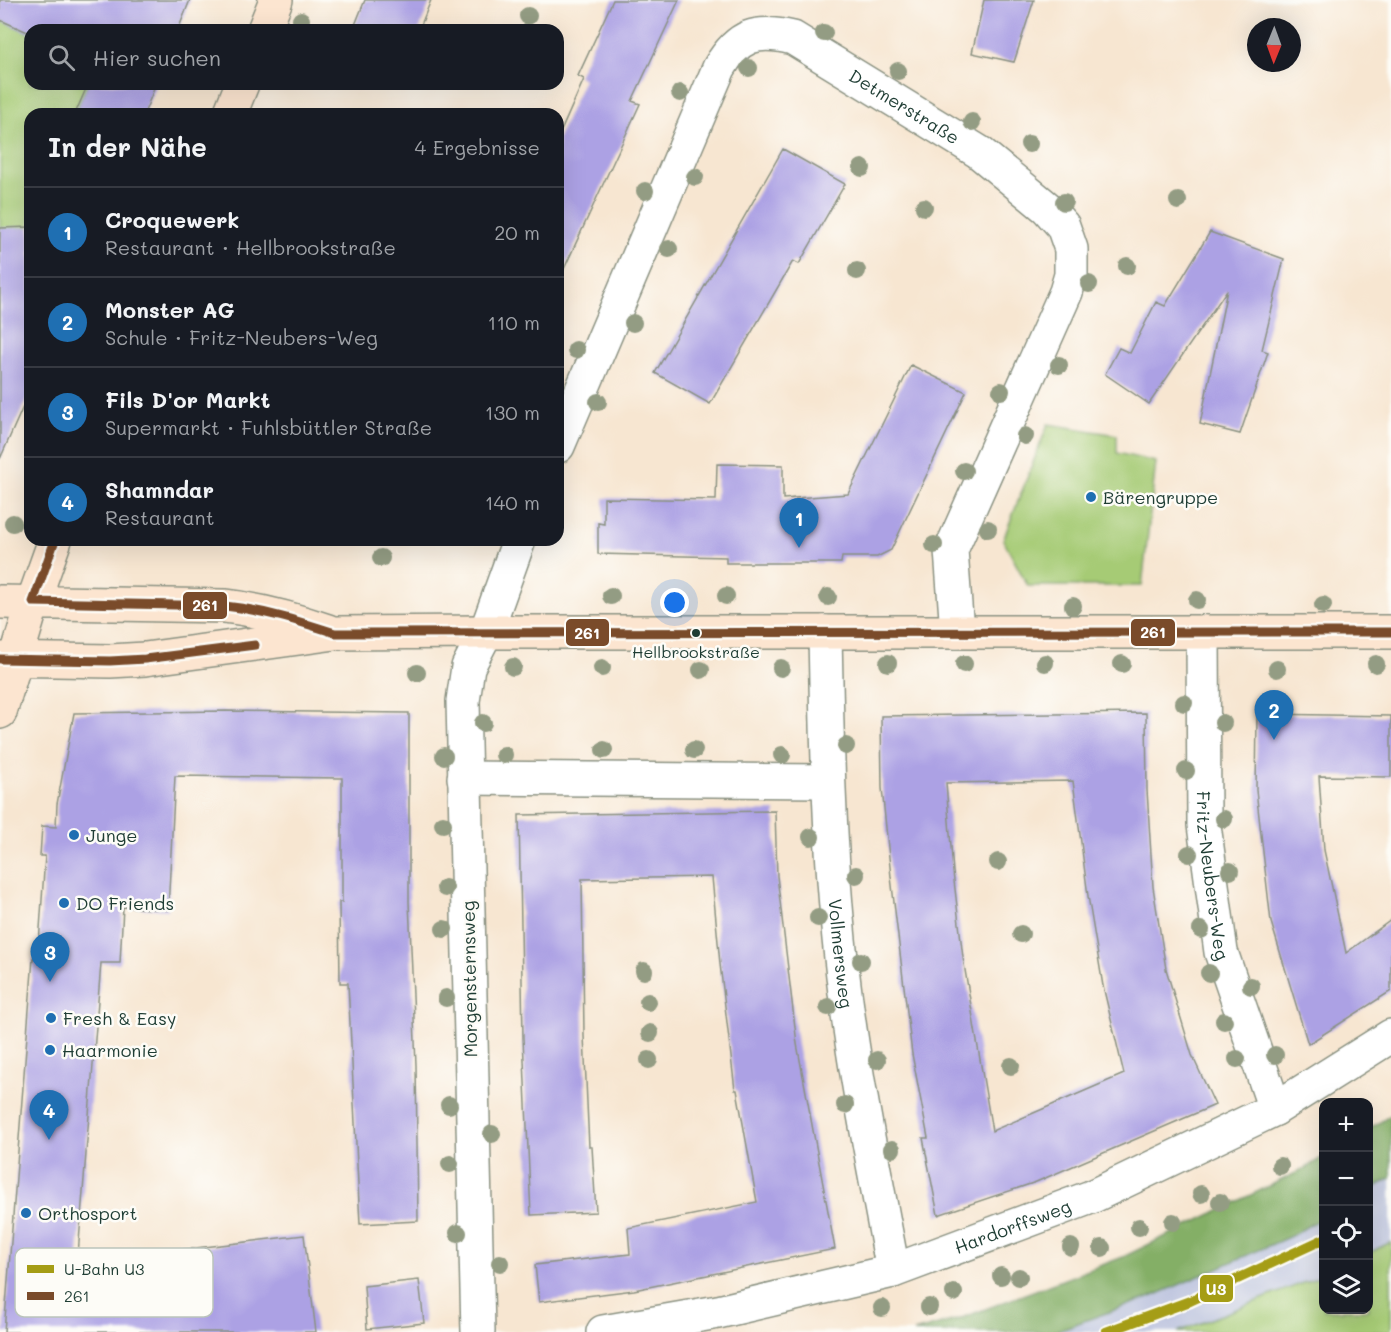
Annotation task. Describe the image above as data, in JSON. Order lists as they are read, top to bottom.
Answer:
{
  "streets": {
    "street": [
      "Detmerstraße",
      "Fritz-Neubers-Weg",
      "Vollmersweg",
      "Morgensternsweg",
      "Hardorffsweg"
    ]
  },
  "crossings": [
    ["Fritz-Neubers-Weg", "Hardorffsweg"],
    ["Vollmersweg", "Hardorffsweg"]
  ],
  "places": [
    "Bärengruppe",
    "Hellbrookstraße",
    "Junge",
    "DO Friends",
    "Fresh & Easy",
    "Haarmonie",
    "Orthosport"
  ],
  "lines": ["transit line 261", "metro line U3"],
  "legend": ["U-Bahn U3", "261"],
  "north": "bottom",
  "page": {
    "search": "Hier suchen",
    "heading": ["In der Nähe", "4 Ergebnisse"],
    "list": [
      {
        "mark": "1",
        "name": "Croquewerk",
        "note": "Restaurant · Hellbrookstraße",
        "value": "20 m"
      },
      {
        "mark": "2",
        "name": "Monster AG",
        "note": "Schule · Fritz-Neubers-Weg",
        "value": "110 m"
      },
      {
        "mark": "3",
        "name": "Fils D'or Markt",
        "note": "Supermarkt · Fuhlsbüttler Straße",
        "value": "130 m"
      },
      {
        "mark": "4",
        "name": "Shamndar",
        "note": "Restaurant",
        "value": "140 m"
      }
    ],
    "pins": [
      "1",
      "2",
      "3",
      "4"
    ],
    "map_buttons": ["+", "−"]
  }
}
